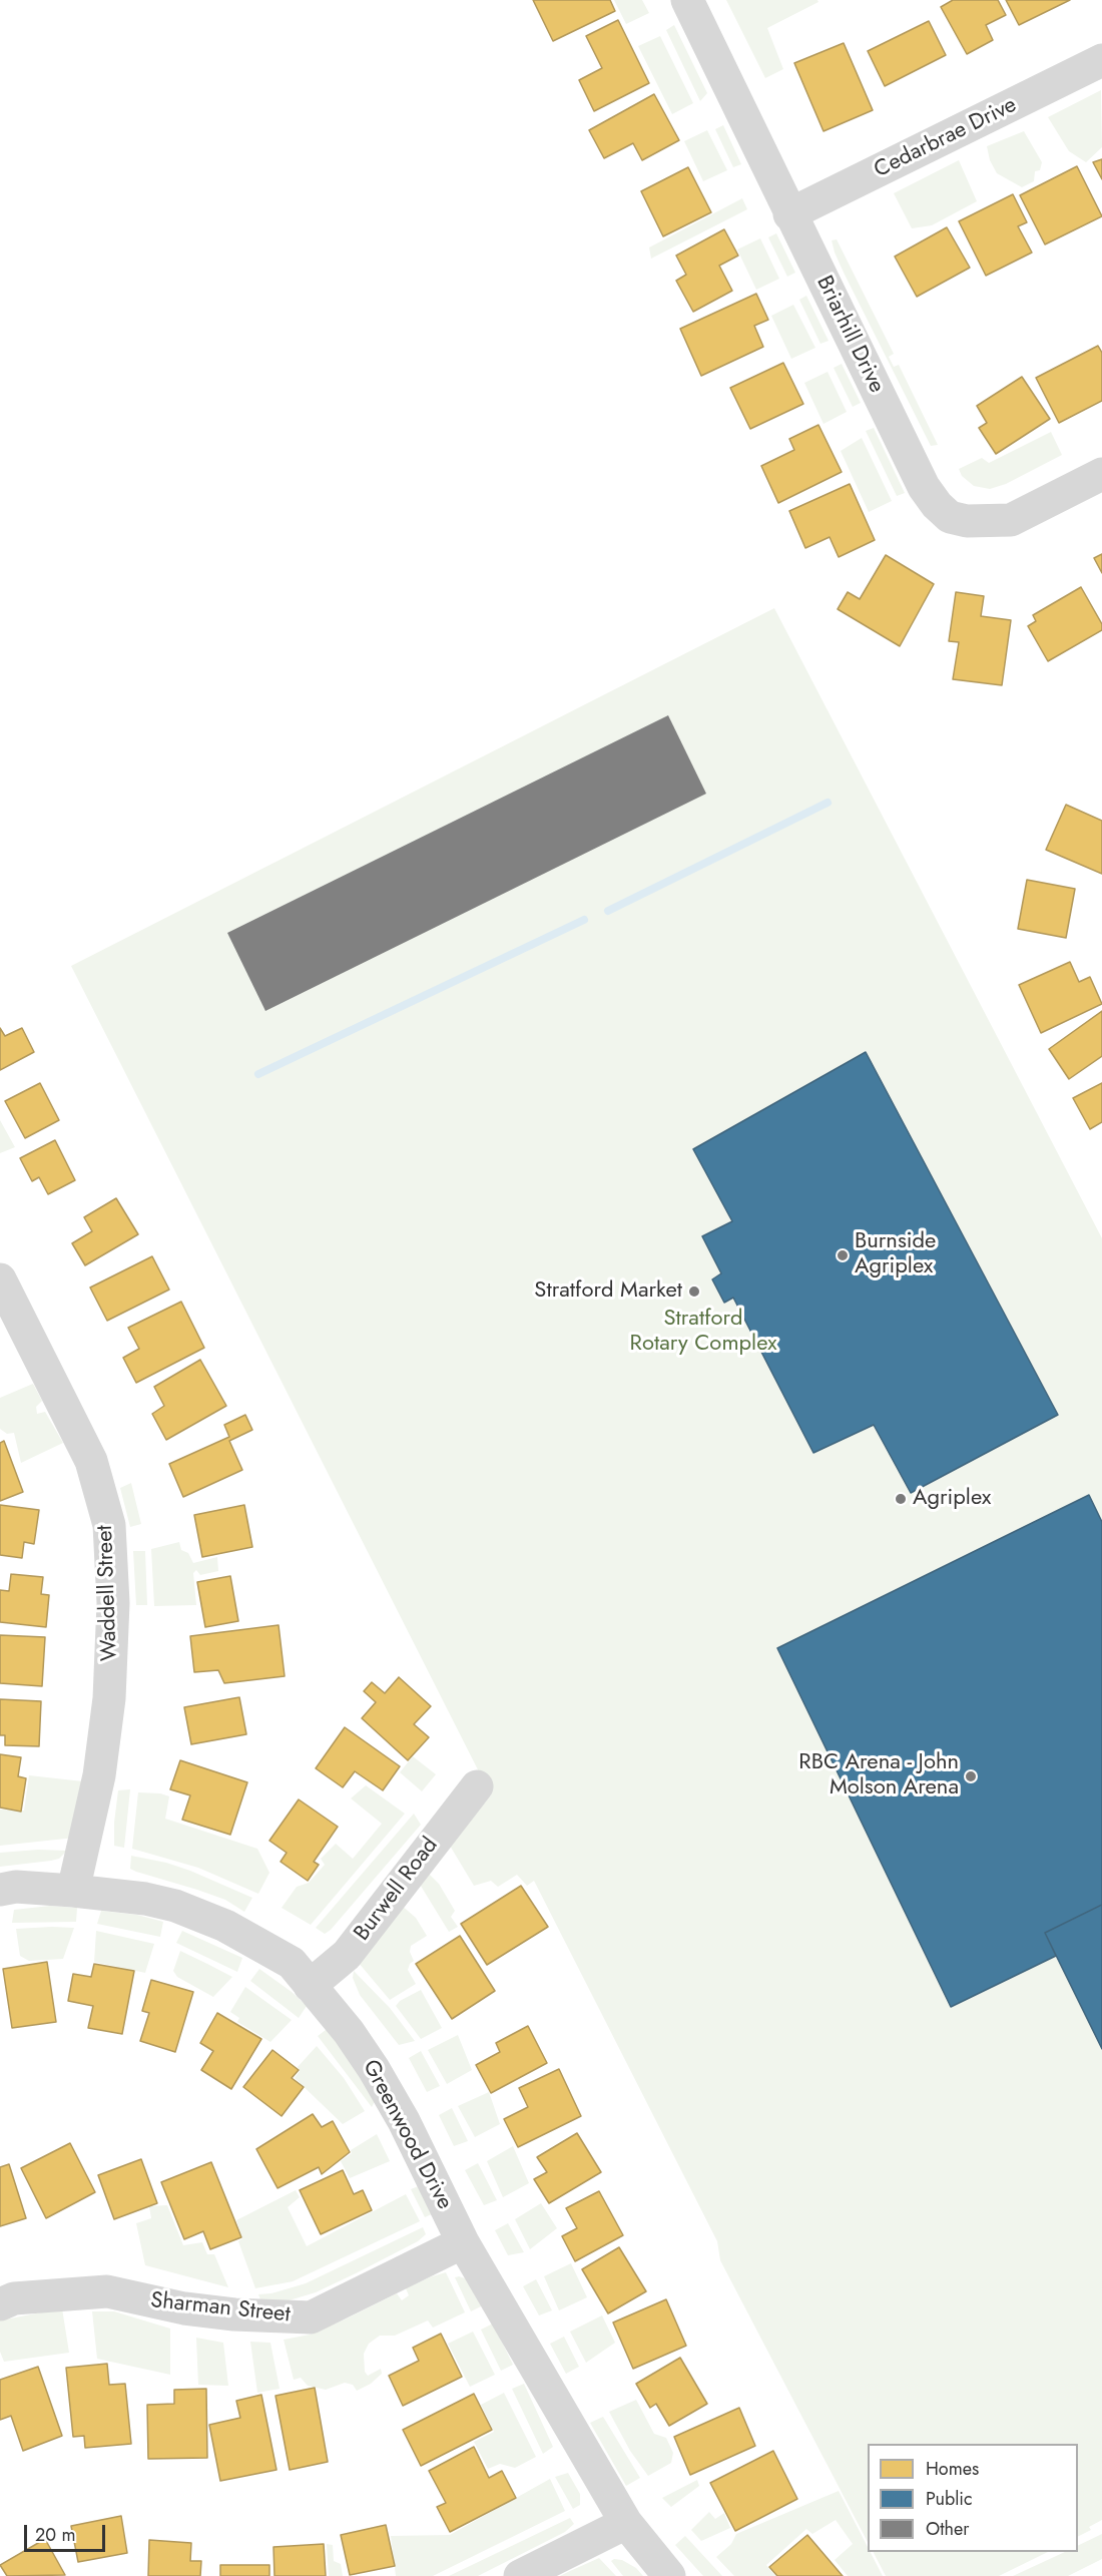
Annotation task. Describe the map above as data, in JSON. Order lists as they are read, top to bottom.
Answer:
{
  "streets": {
    "street": [
      "Cedarbrae Drive",
      "Briarhill Drive",
      "Waddell Street",
      "Burwell Road",
      "Greenwood Drive",
      "Sharman Street"
    ]
  },
  "crossings": [
    ["Cedarbrae Drive", "Briarhill Drive"],
    ["Waddell Street", "Greenwood Drive"],
    ["Burwell Road", "Greenwood Drive"],
    ["Greenwood Drive", "Sharman Street"]
  ],
  "parks": ["Stratford Rotary Complex"],
  "places": [
    "Burnside Agriplex",
    "Stratford Market",
    "Agriplex",
    "RBC Arena - John Molson Arena"
  ],
  "legend": ["Homes", "Public", "Other"],
  "scale_bar": "20 m"
}
